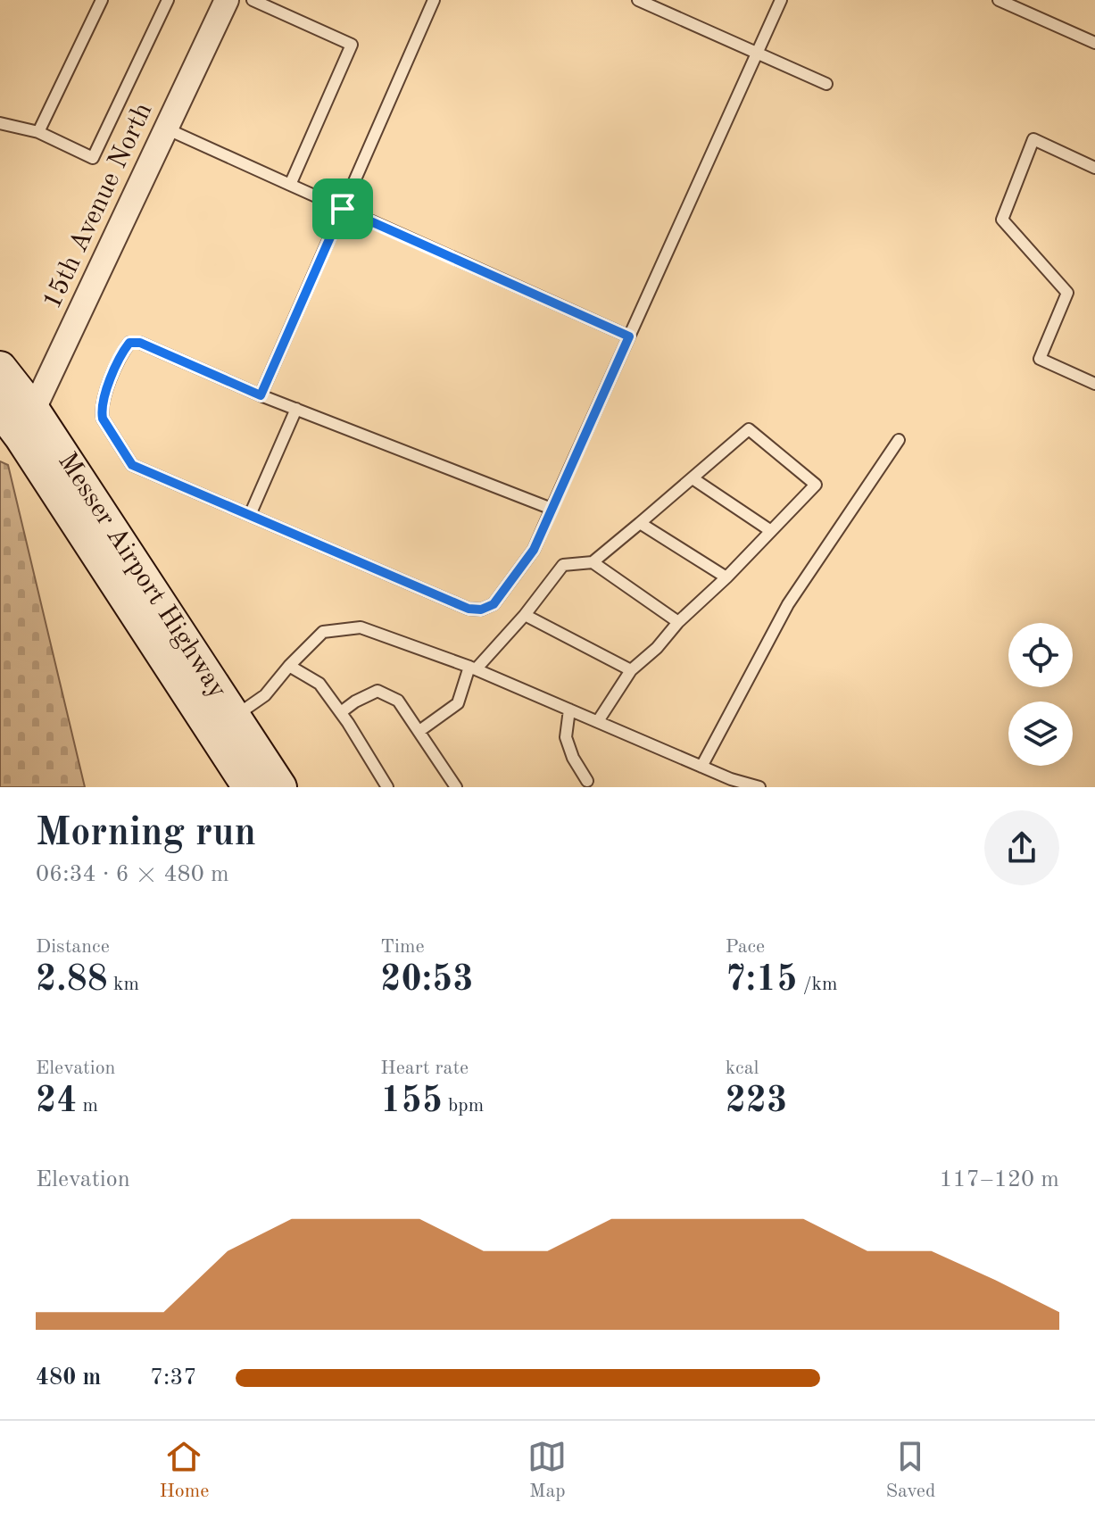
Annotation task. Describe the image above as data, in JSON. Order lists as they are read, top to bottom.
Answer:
{
  "streets": {
    "main road": ["Messer Airport Highway"],
    "street": ["15th Avenue North"]
  },
  "crossings": [
    ["15th Avenue North", "Messer Airport Highway"]
  ],
  "page": {
    "heading": ["Morning run", "06:34 · 6 × 480 m"],
    "stats": [
      ["Distance", "2.88 km"],
      ["Time", "20:53"],
      ["Pace", "7:15 /km"],
      ["Elevation", "24 m"],
      ["Heart rate", "155 bpm"],
      ["kcal", "223"]
    ],
    "chart": ["Elevation", "117–120 m"],
    "list": [
      {
        "name": "480 m",
        "note": "7:37"
      }
    ],
    "tabs": ["Home", "Map", "Saved"]
  }
}
